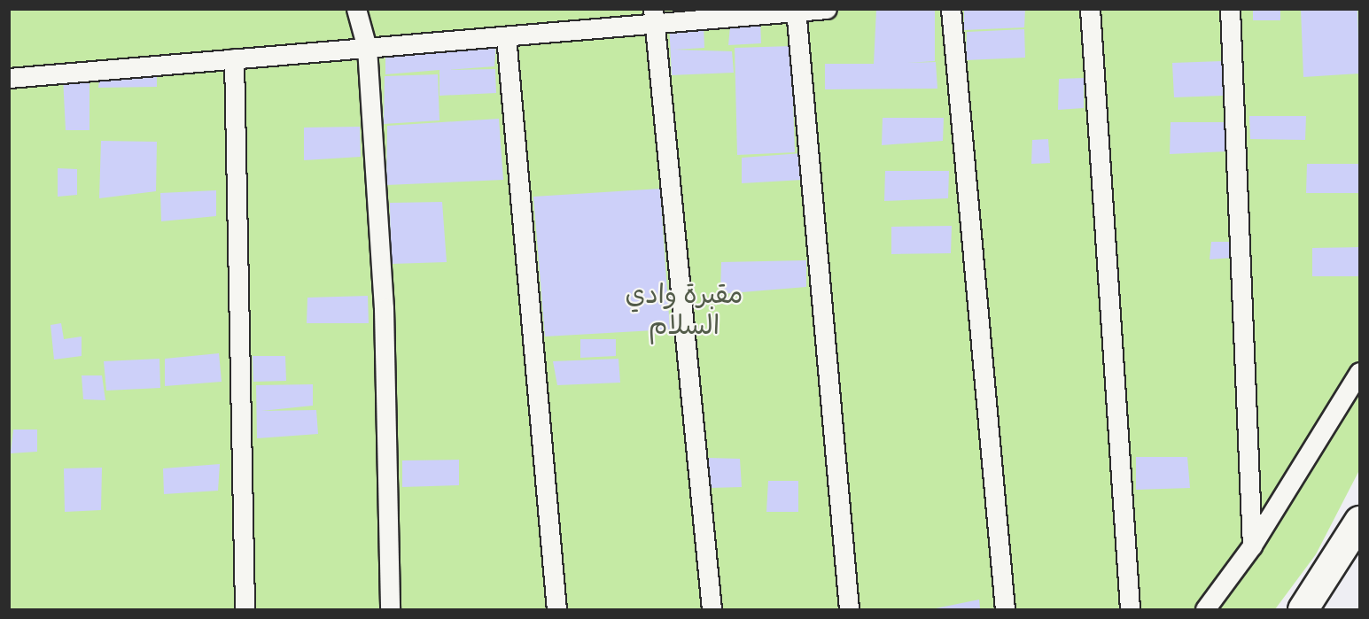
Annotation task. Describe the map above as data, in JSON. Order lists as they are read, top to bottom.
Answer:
{
  "parks": ["مقبرة وادي السلام"]
}
